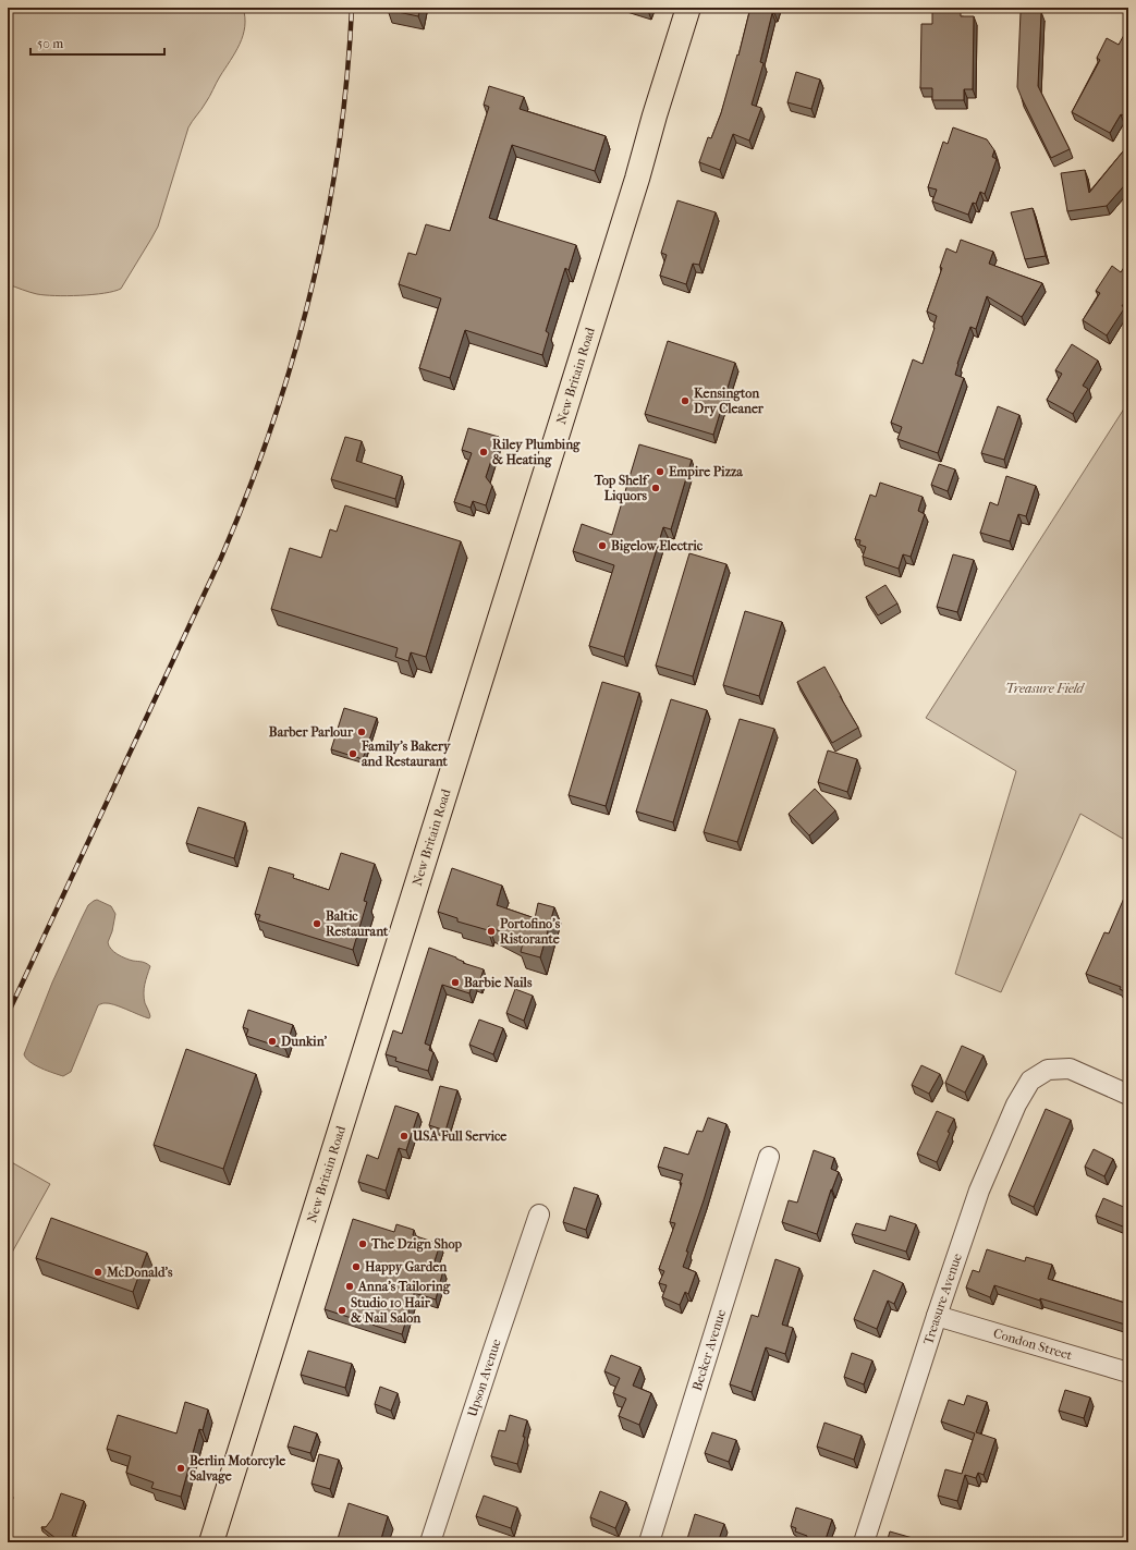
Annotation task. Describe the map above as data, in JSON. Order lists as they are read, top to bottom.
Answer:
{
  "streets": {
    "main road": ["New Britain Road"],
    "street": [
      "Treasure Avenue",
      "Condon Street",
      "Becker Avenue",
      "Upson Avenue"
    ]
  },
  "crossings": [
    ["Treasure Avenue", "Condon Street"]
  ],
  "parks": ["Treasure Field"],
  "places": [
    "Kensington Dry Cleaner",
    "Riley Plumbing & Heating",
    "Empire Pizza",
    "Top Shelf Liquors",
    "Bigelow Electric",
    "Barber Parlour",
    "Family's Bakery and Restaurant",
    "Baltic Restaurant",
    "Portofino's Ristorante",
    "Barbie Nails",
    "Dunkin'",
    "USA Full Service",
    "The Dzign Shop",
    "Happy Garden",
    "McDonald's",
    "Anna's Tailoring",
    "Studio 10 Hair & Nail Salon",
    "Berlin Motorcyle Salvage"
  ],
  "scale_bar": "50 m"
}
